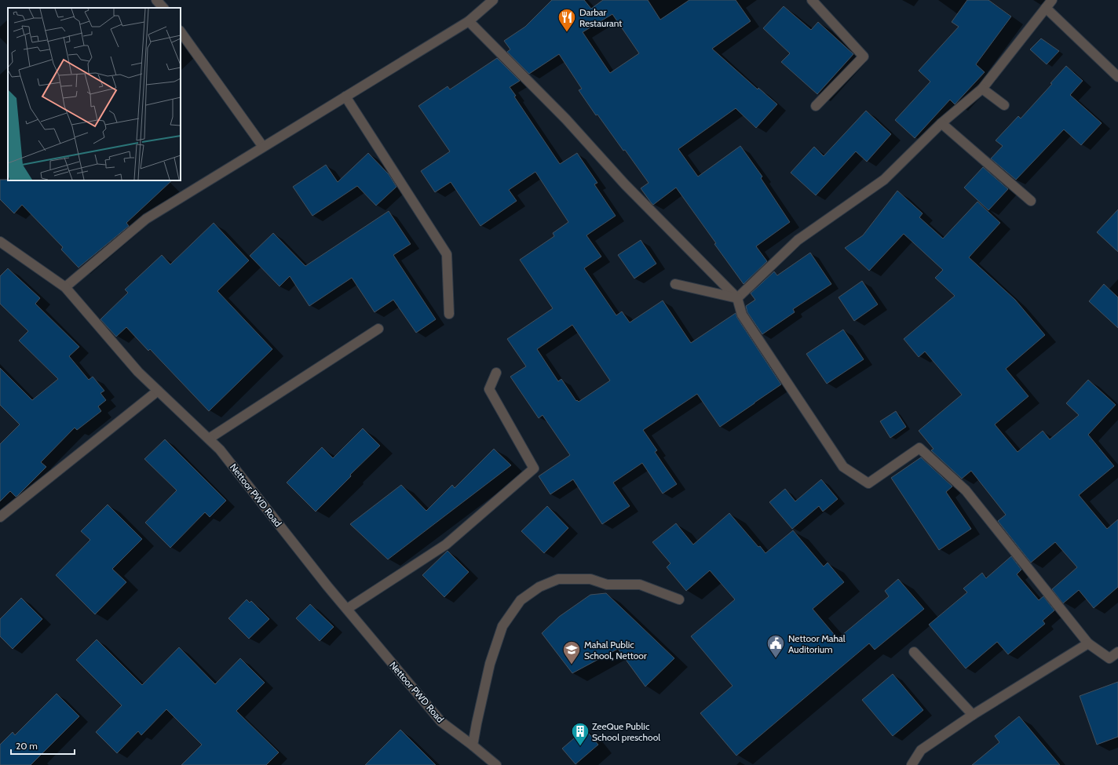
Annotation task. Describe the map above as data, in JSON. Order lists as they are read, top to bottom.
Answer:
{
  "streets": {
    "street": ["Nettoor PWD Road"]
  },
  "places": {
    "restaurant": ["Darbar Restaurant"],
    "public building": ["Nettoor Mahal Auditorium"],
    "school or university": ["Mahal Public School, Nettoor"],
    "building": ["ZeeQue Public School preschool"]
  },
  "scale_bar": "20 m"
}
